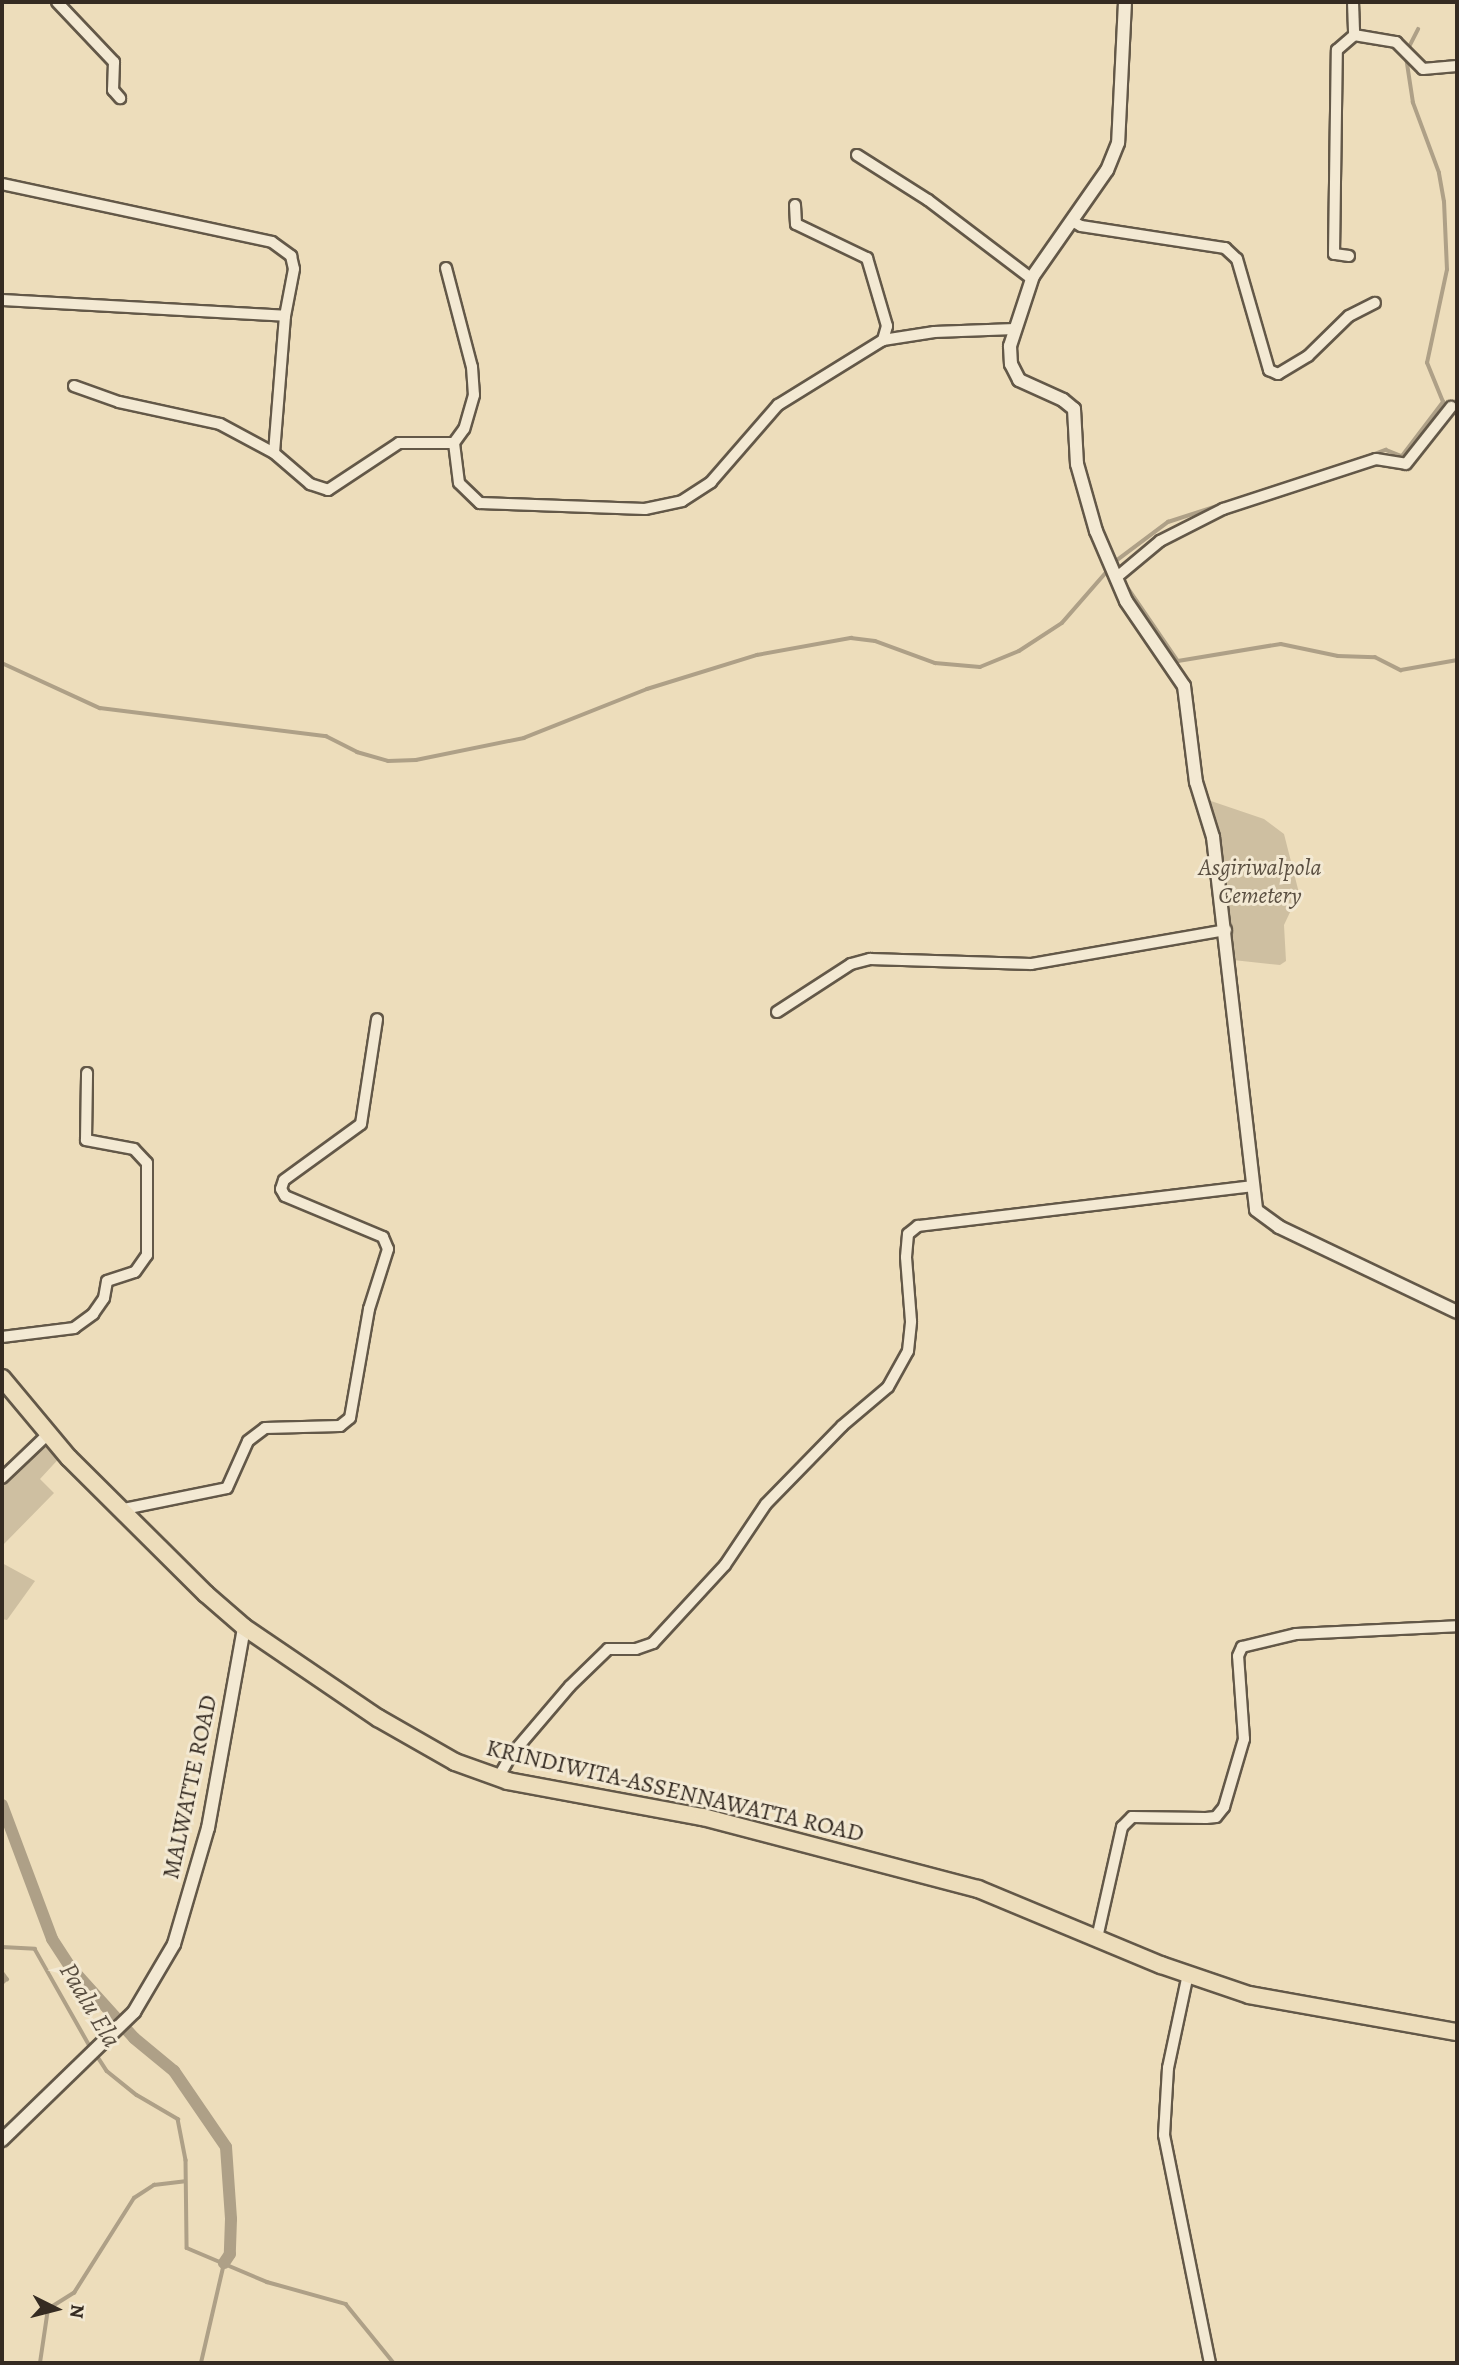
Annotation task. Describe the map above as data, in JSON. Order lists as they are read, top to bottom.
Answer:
{
  "streets": {
    "main road": ["KRINDIWITA-ASSENNAWATTA ROAD"],
    "street": ["MALWATTE ROAD"]
  },
  "crossings": [
    ["MALWATTE ROAD", "KRINDIWITA-ASSENNAWATTA ROAD"]
  ],
  "water": ["Paalu Ela"],
  "parks": ["Asgiriwalpola Cemetery"],
  "north": "right"
}
